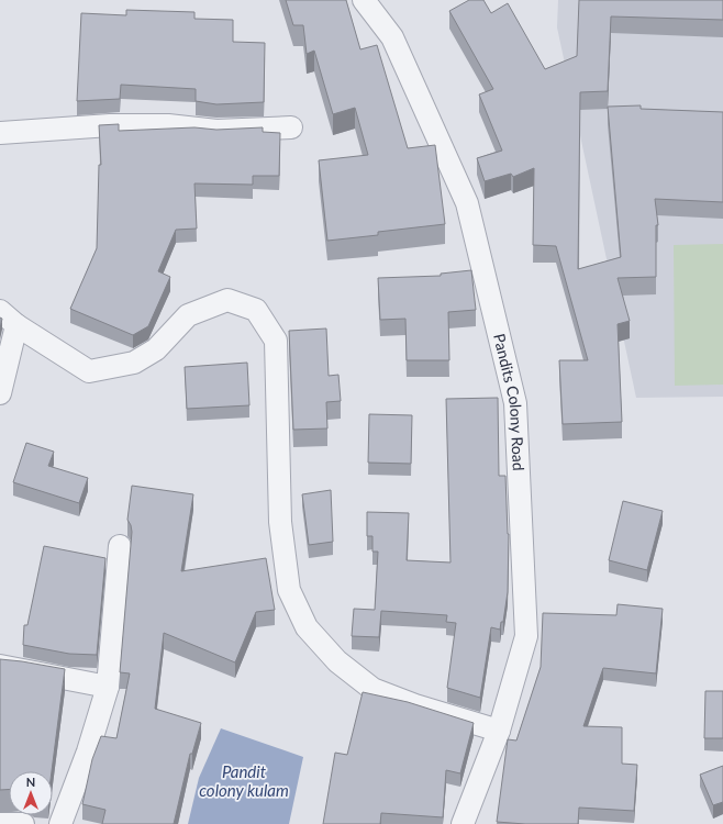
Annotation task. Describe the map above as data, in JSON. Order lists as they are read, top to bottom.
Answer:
{
  "streets": {
    "street": ["Pandits Colony Road"]
  },
  "water": ["Pandit colony kulam"],
  "north": "top"
}
